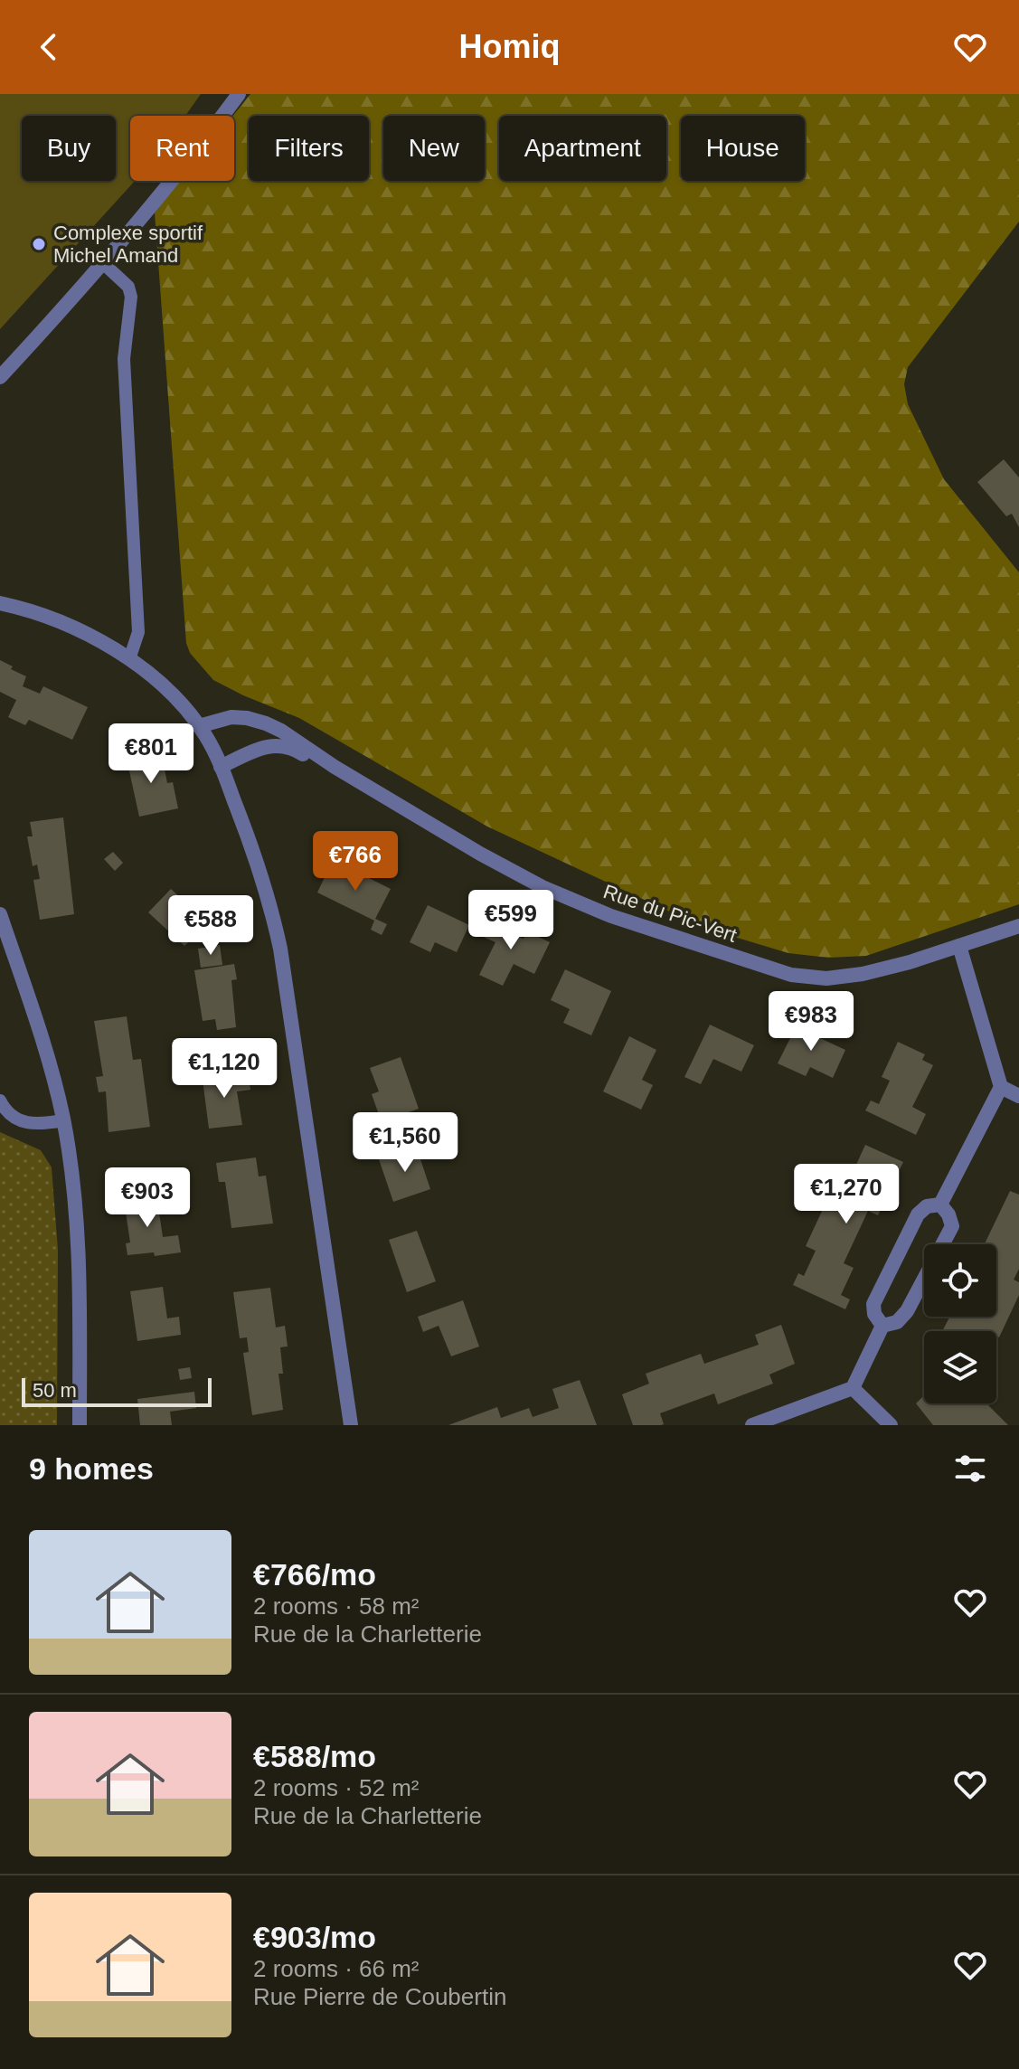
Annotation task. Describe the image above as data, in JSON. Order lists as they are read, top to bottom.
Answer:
{
  "streets": {
    "street": ["Rue du Pic-Vert"]
  },
  "places": ["Complexe sportif Michel Amand"],
  "scale_bar": "50 m",
  "page": {
    "header": "Homiq",
    "chip": [
      "Buy",
      "Rent",
      "Filters",
      "New",
      "Apartment",
      "House"
    ],
    "price": [
      "€801",
      "€766",
      "€599",
      "€588",
      "€983",
      "€1,120",
      "€1,560",
      "€1,270",
      "€903"
    ],
    "scale": "50 m",
    "heading": "9 homes",
    "list": [
      {
        "name": "€766/mo",
        "note": "2 rooms · 58 m² · Rue de la Charletterie"
      },
      {
        "name": "€588/mo",
        "note": "2 rooms · 52 m² · Rue de la Charletterie"
      },
      {
        "name": "€903/mo",
        "note": "2 rooms · 66 m² · Rue Pierre de Coubertin"
      }
    ]
  }
}
